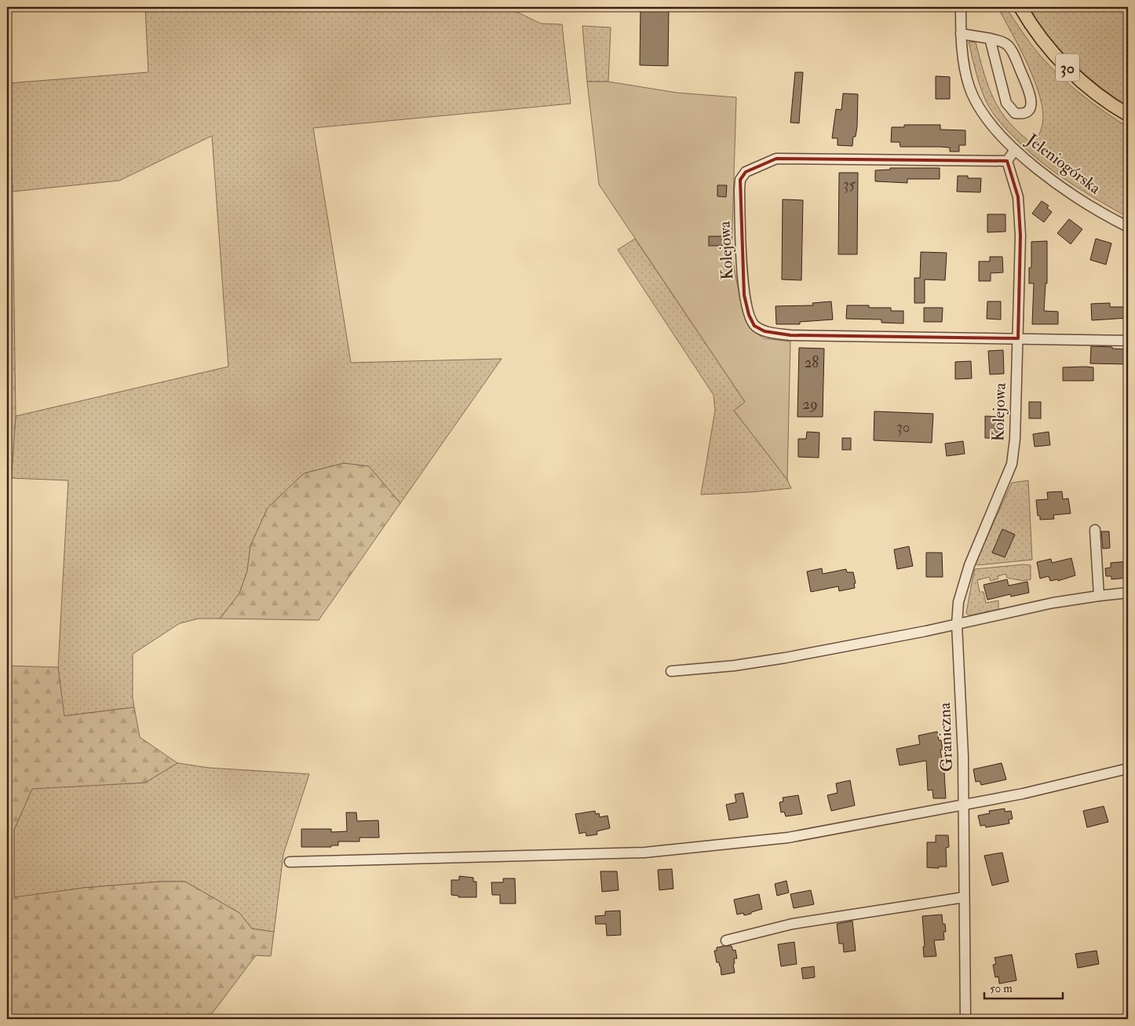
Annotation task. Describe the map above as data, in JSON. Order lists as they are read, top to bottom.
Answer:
{
  "streets": {
    "main road": ["30"],
    "street": ["Jeleniogórska", "Kolejowa", "Graniczna"]
  },
  "crossings": [
    ["Kolejowa", "Graniczna"]
  ],
  "house_numbers": [
    "35",
    "28",
    "29",
    "30"
  ],
  "scale_bar": "50 m"
}
